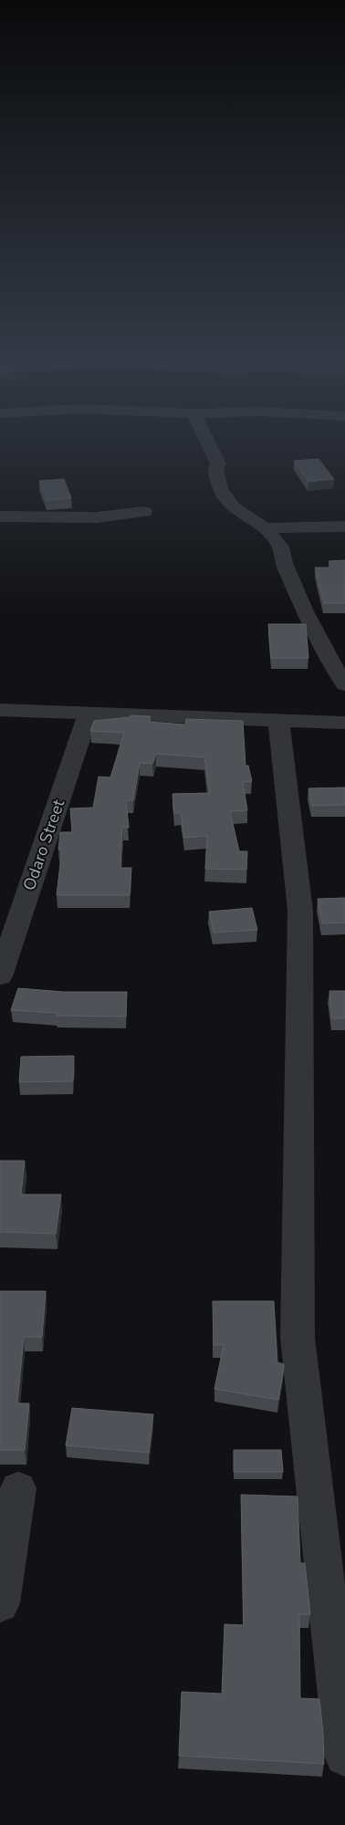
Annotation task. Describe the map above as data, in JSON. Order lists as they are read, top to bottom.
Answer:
{
  "streets": {
    "street": ["Odaro Street"]
  }
}
